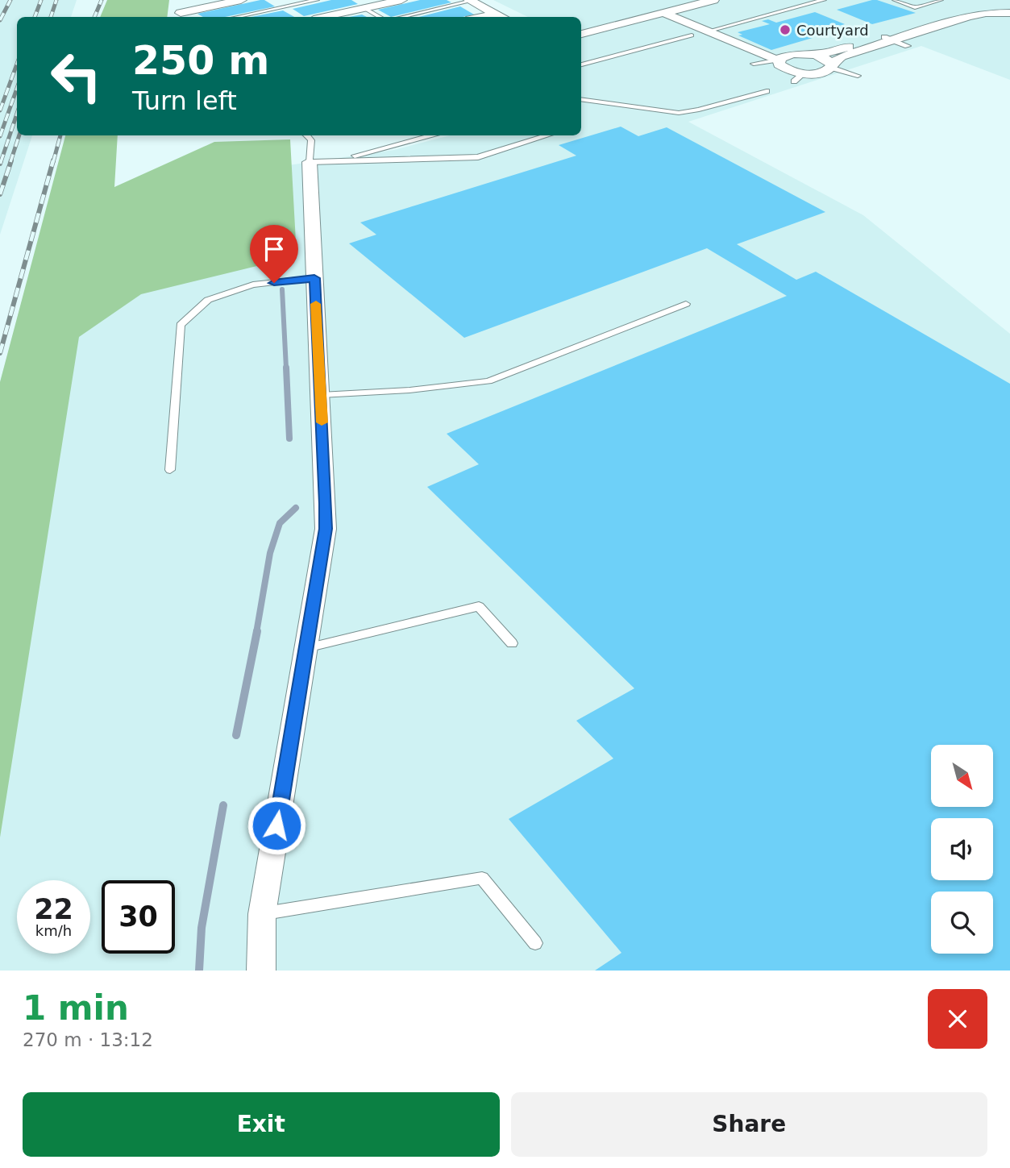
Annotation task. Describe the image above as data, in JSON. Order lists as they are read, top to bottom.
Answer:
{
  "places": ["Courtyard"],
  "north": "bottom right",
  "page": {
    "turn": ["250 m", "Turn left"],
    "speed": "22 km/h",
    "limit": "30",
    "heading": ["1 min", "270 m · 13:12"],
    "buttons": ["Exit", "Share"]
  }
}
